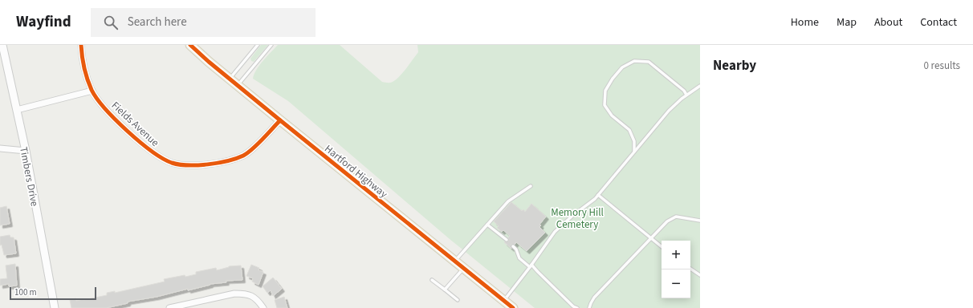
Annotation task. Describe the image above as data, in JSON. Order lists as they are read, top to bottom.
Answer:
{
  "streets": {
    "main road": ["Hartford Highway"],
    "street": ["Fields Avenue", "Timbers Drive"]
  },
  "crossings": [
    ["Fields Avenue", "Hartford Highway"]
  ],
  "parks": ["Memory Hill Cemetery"],
  "scale_bar": "100 m",
  "page": {
    "header": "Wayfind",
    "search": "Search here",
    "nav": [
      "Home",
      "Map",
      "About",
      "Contact"
    ],
    "heading": ["Nearby", "0 results"],
    "map_buttons": ["+", "−"],
    "scale": "100 m"
  }
}
